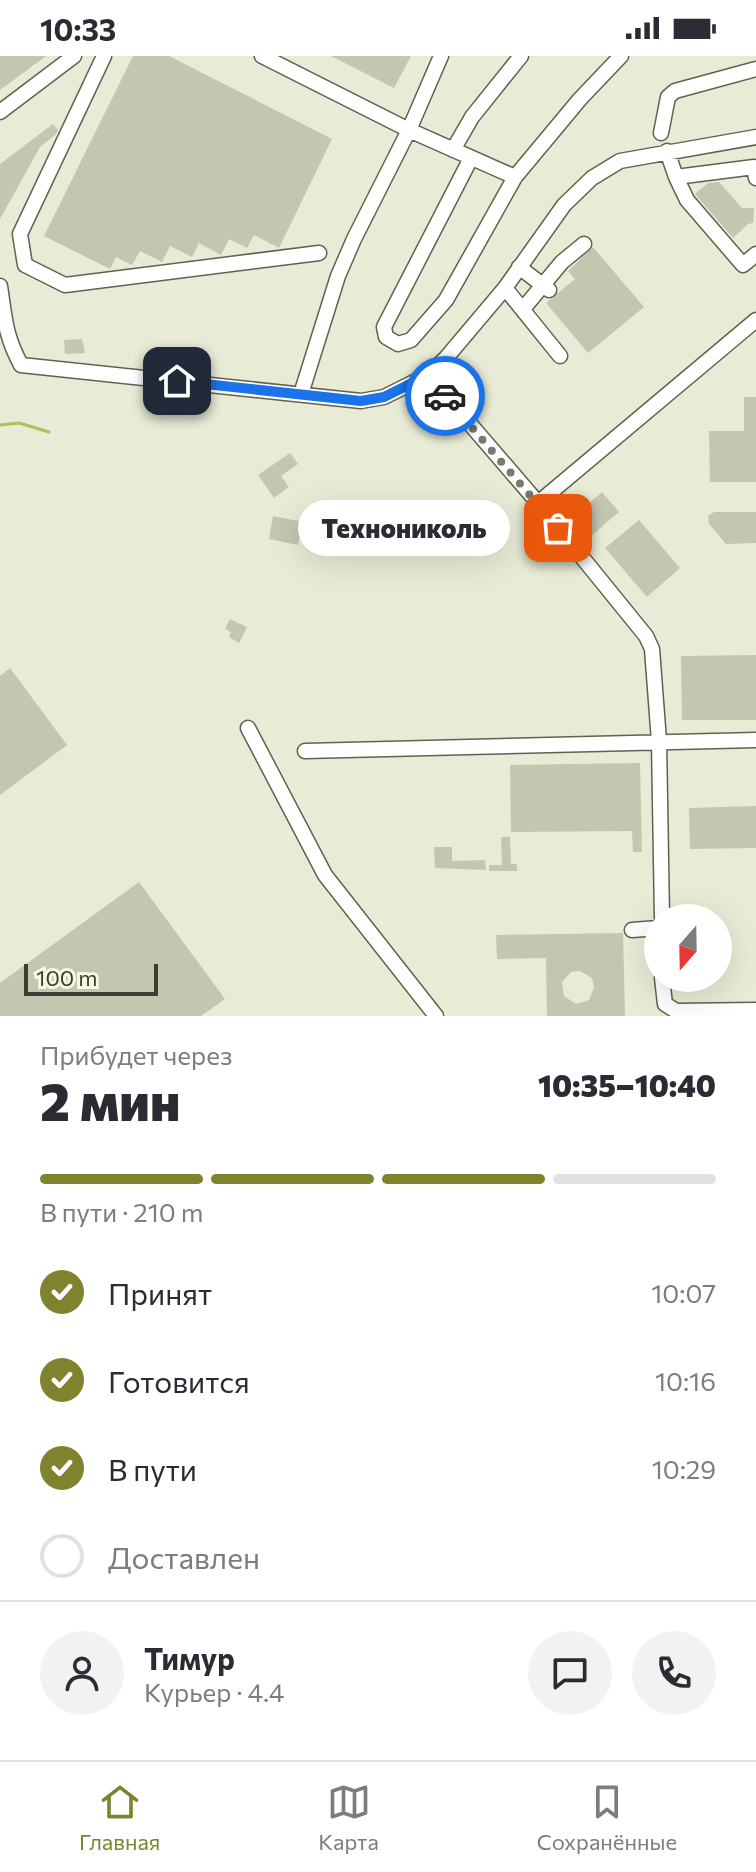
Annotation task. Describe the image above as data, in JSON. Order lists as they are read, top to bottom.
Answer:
{
  "places": ["Технониколь"],
  "scale_bar": "100 m",
  "north": "bottom",
  "page": {
    "status": "10:33",
    "bubble": "Технониколь",
    "scale": "100 m",
    "heading": ["2 мин", "Прибудет через", "10:35–10:40"],
    "panel": ["Тимур", "Курьер · 4.4"],
    "bar": "В пути · 210 m",
    "list": [
      ["Принят", "10:07"],
      ["Готовится", "10:16"],
      ["В пути", "10:29"],
      "Доставлен"
    ],
    "tabs": ["Главная", "Карта", "Сохранённые"]
  }
}
